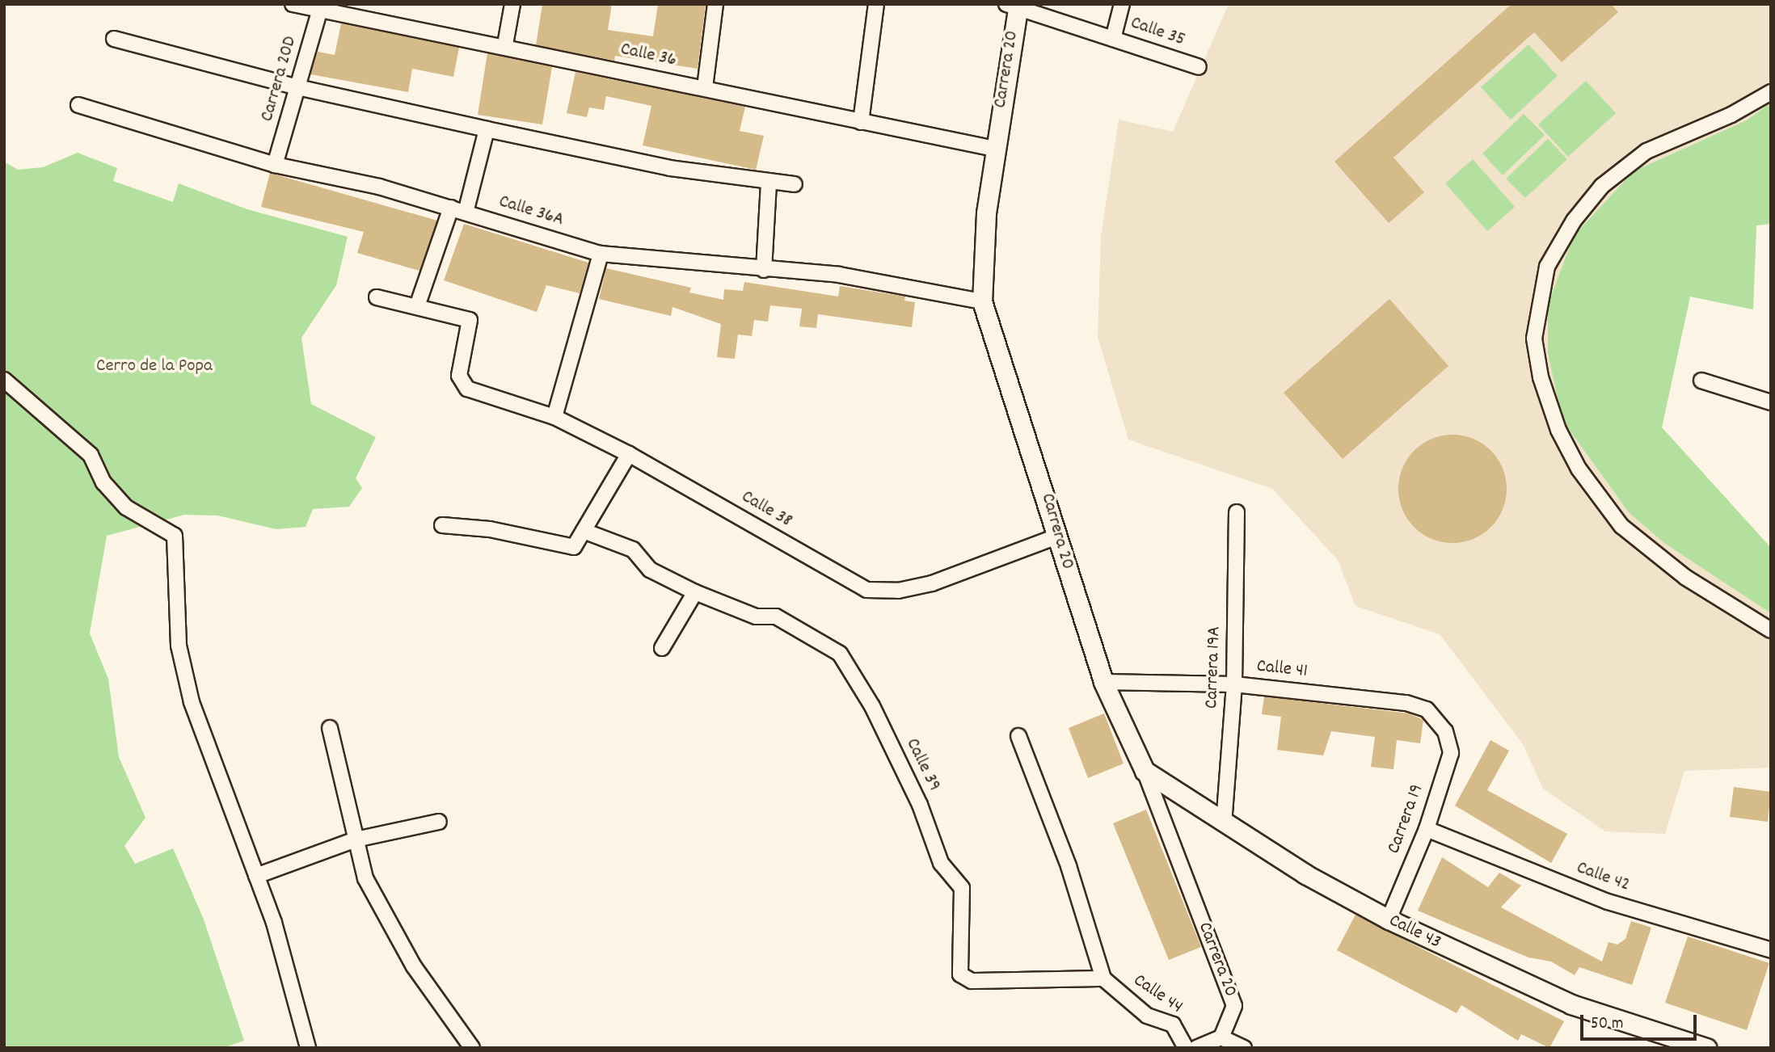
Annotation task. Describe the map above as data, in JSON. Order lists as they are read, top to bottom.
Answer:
{
  "streets": {
    "street": [
      "Calle 35",
      "Calle 36",
      "Carrera 20",
      "Carrera 20D",
      "Calle 36A",
      "Calle 38",
      "Carrera 19A",
      "Calle 41",
      "Calle 39",
      "Carrera 19",
      "Calle 42",
      "Calle 43",
      "Calle 44"
    ]
  },
  "crossings": [
    ["Calle 35", "Carrera 20"],
    ["Calle 36", "Carrera 20"],
    ["Calle 36", "Carrera 20D"],
    ["Carrera 20", "Calle 36A"],
    ["Carrera 20", "Calle 38"],
    ["Carrera 20", "Calle 41"],
    ["Carrera 20", "Calle 43"],
    ["Carrera 20D", "Calle 36A"],
    ["Carrera 19A", "Calle 41"],
    ["Carrera 19A", "Calle 43"],
    ["Calle 41", "Carrera 19"],
    ["Calle 39", "Calle 44"],
    ["Carrera 19", "Calle 42"],
    ["Carrera 19", "Calle 43"]
  ],
  "parks": ["Cerro de la Popa"],
  "scale_bar": "50 m"
}
